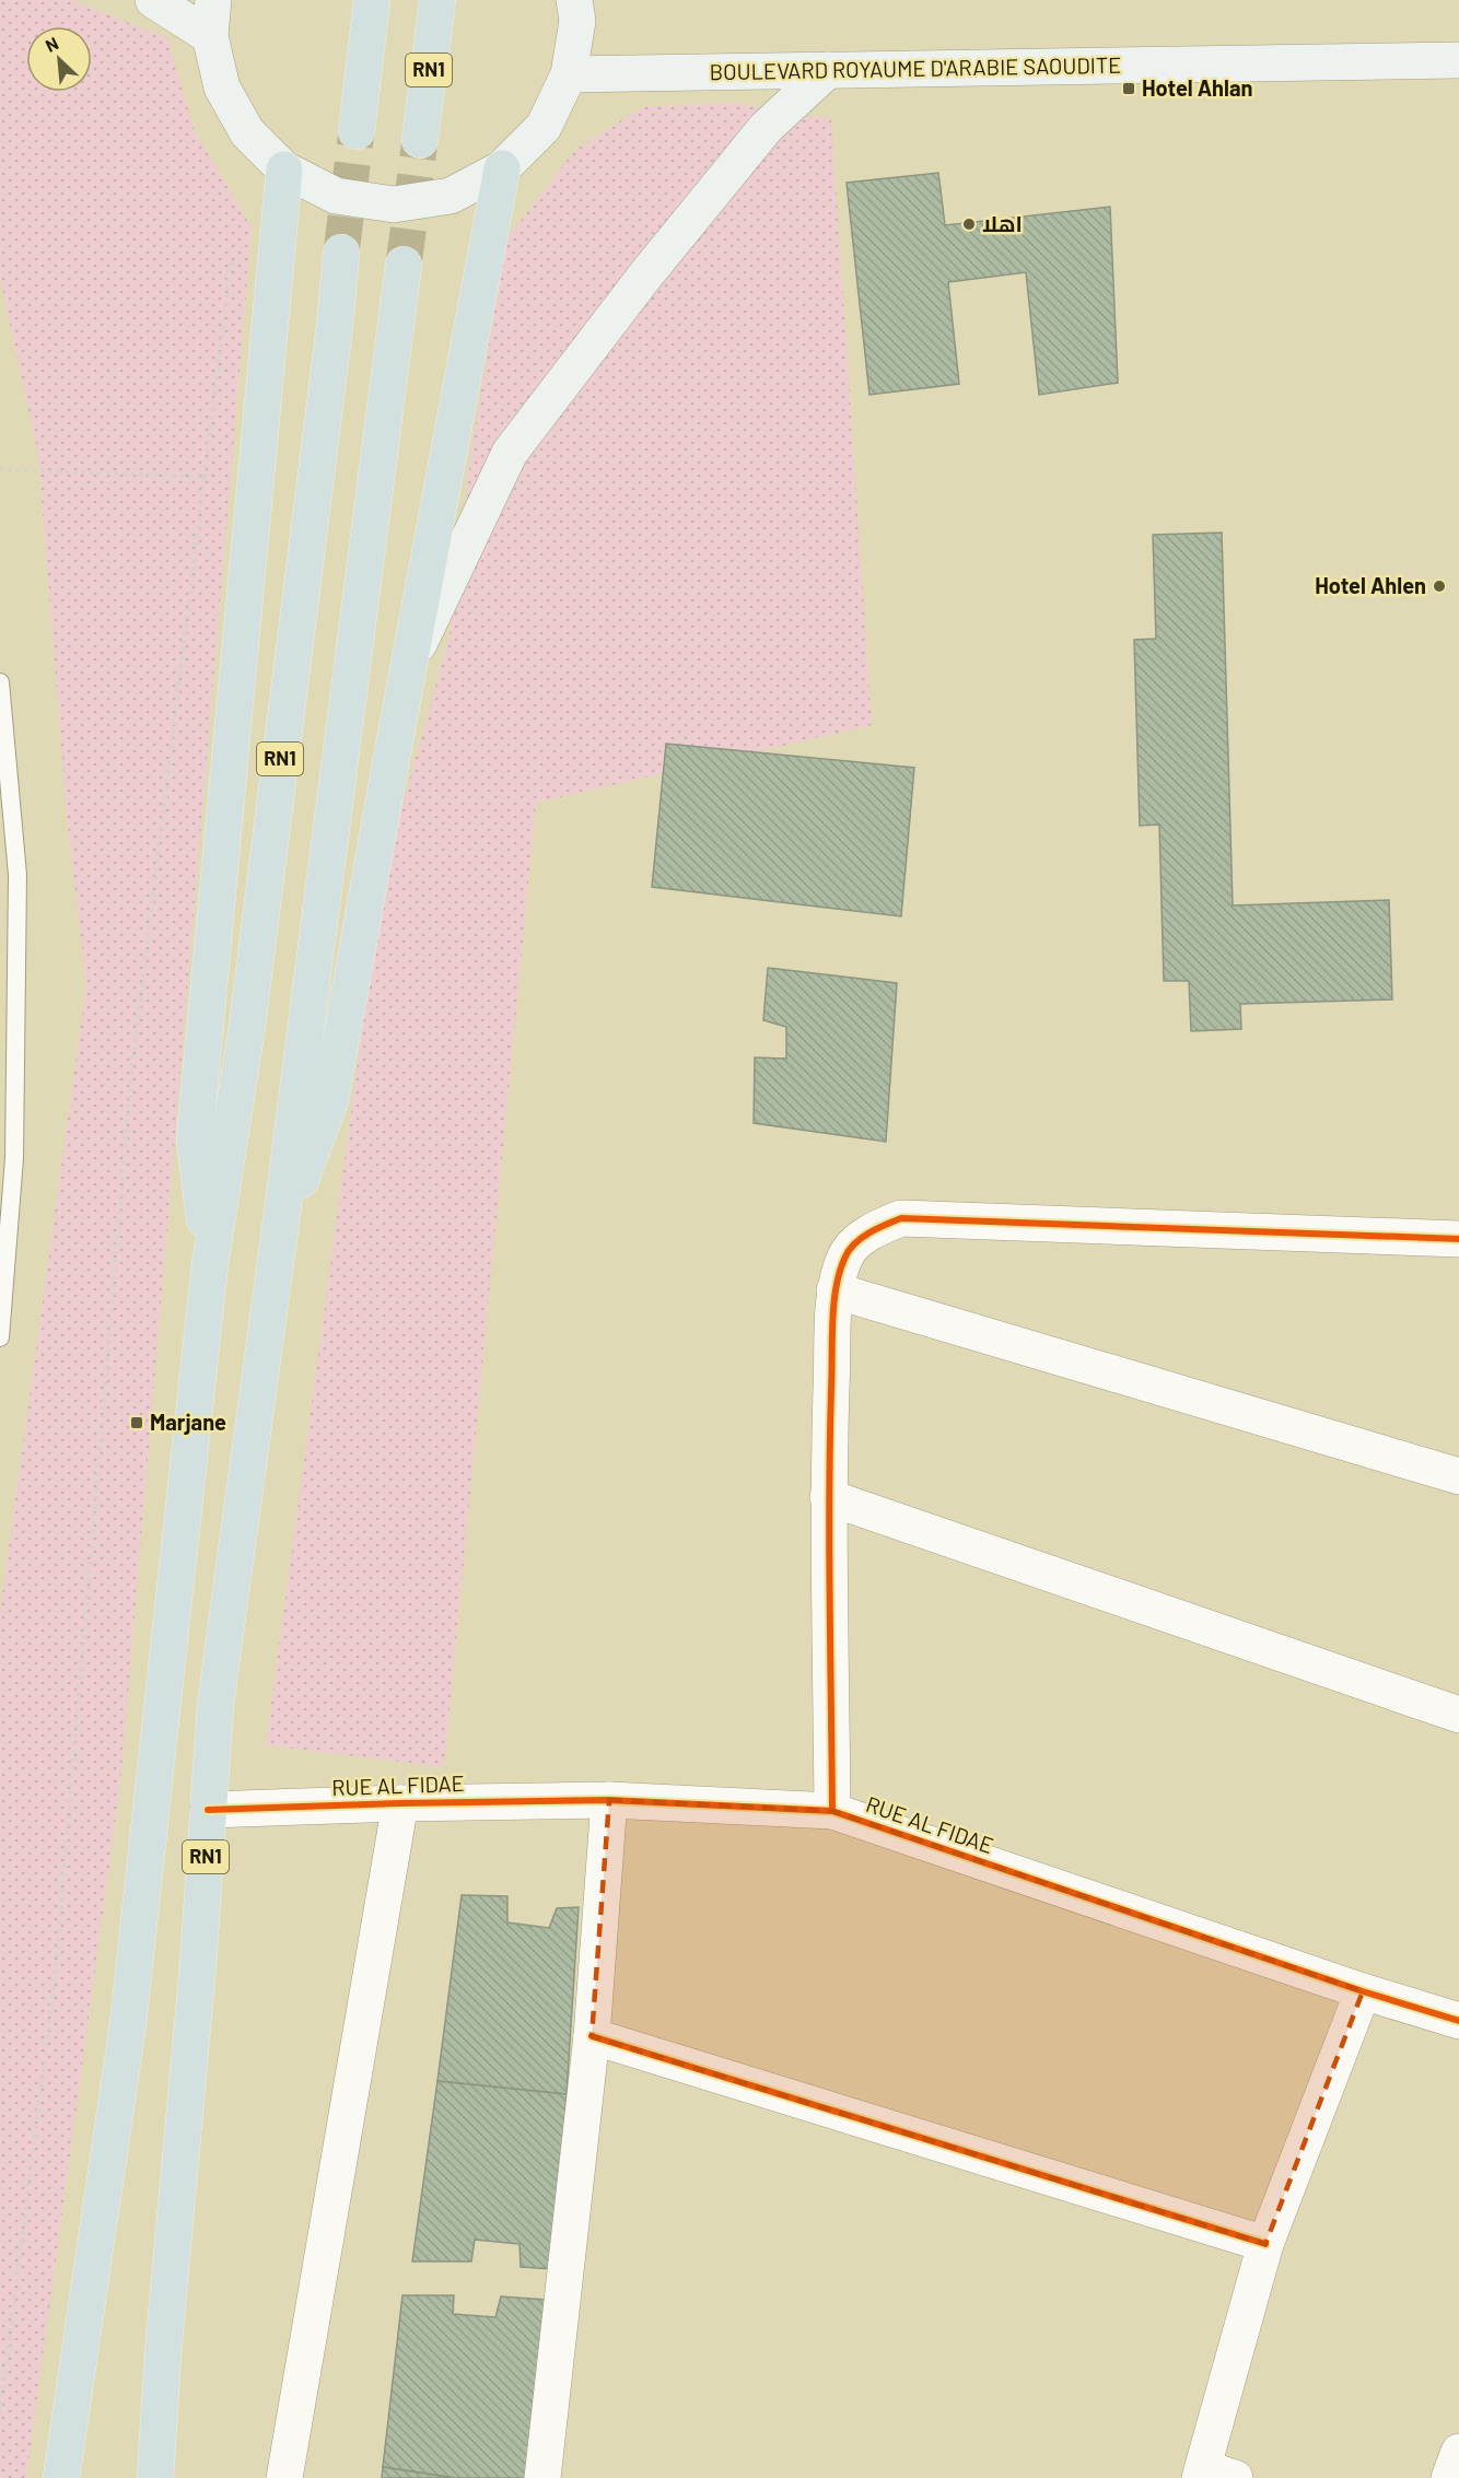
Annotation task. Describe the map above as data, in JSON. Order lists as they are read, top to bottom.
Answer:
{
  "streets": {
    "highway": ["RN1"],
    "main road": ["BOULEVARD ROYAUME D'ARABIE SAOUDITE"],
    "street": ["RUE AL FIDAE"]
  },
  "crossings": [
    ["RN1", "RUE AL FIDAE"]
  ],
  "places": {
    "transit": ["Hotel Ahlan", "Marjane"],
    "other": ["اهلا", "Hotel Ahlen"]
  },
  "north": "top left"
}
